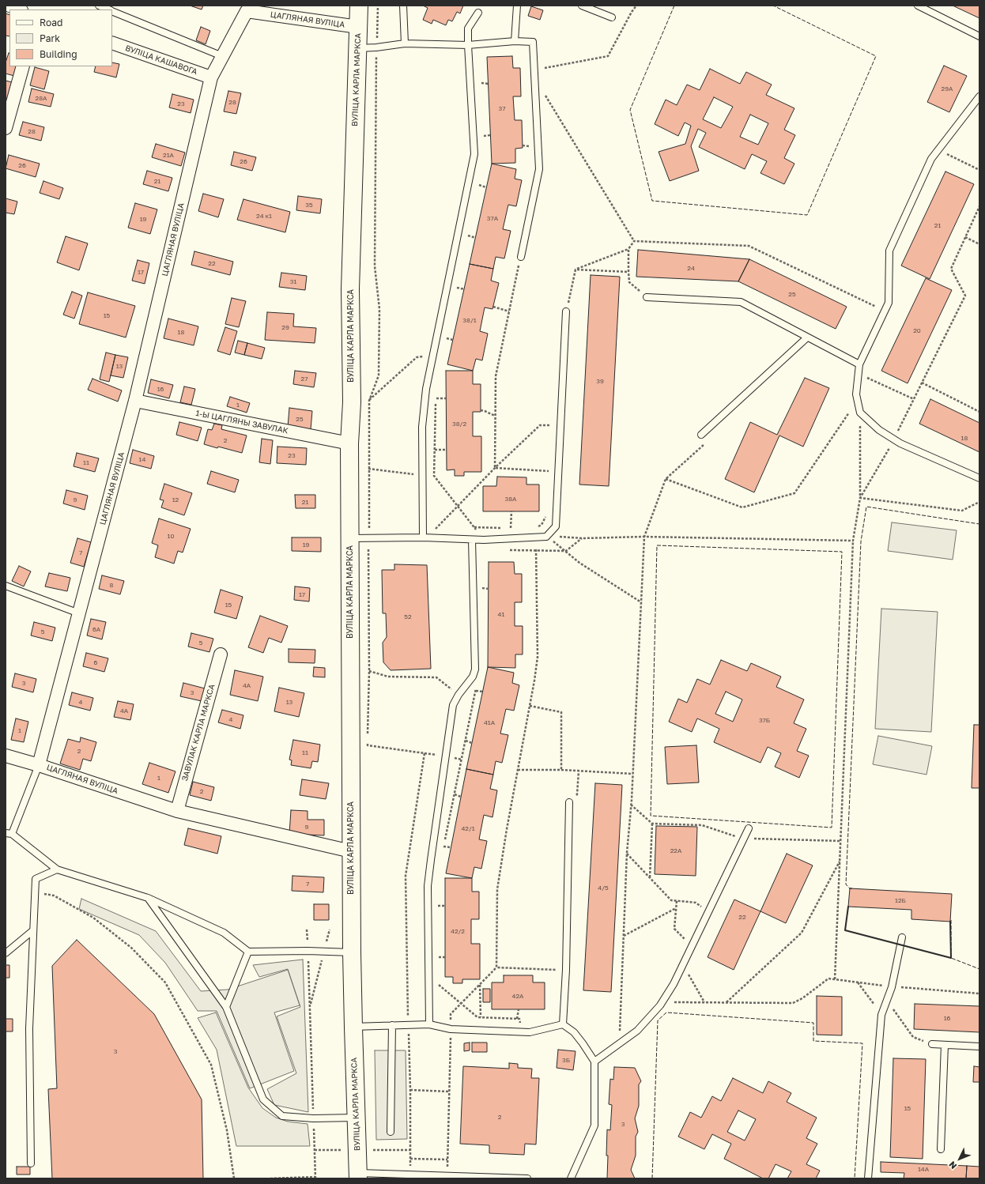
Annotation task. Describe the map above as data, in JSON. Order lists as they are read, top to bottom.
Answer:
{
  "streets": {
    "main road": ["ВУЛІЦА КАРЛА МАРКСА"],
    "street": [
      "ЦАГЛЯНАЯ ВУЛІЦА",
      "ВУЛІЦА КАШАВОГА",
      "1-Ы ЦАГЛЯНЫ ЗАВУЛАК",
      "ЗАВУЛАК КАРЛА МАРКСА"
    ]
  },
  "crossings": [
    ["ЦАГЛЯНАЯ ВУЛІЦА", "ВУЛІЦА КАШАВОГА"],
    ["ЦАГЛЯНАЯ ВУЛІЦА", "ВУЛІЦА КАРЛА МАРКСА"],
    ["ЦАГЛЯНАЯ ВУЛІЦА", "1-Ы ЦАГЛЯНЫ ЗАВУЛАК"],
    ["ЦАГЛЯНАЯ ВУЛІЦА", "ЗАВУЛАК КАРЛА МАРКСА"],
    ["ВУЛІЦА КАРЛА МАРКСА", "1-Ы ЦАГЛЯНЫ ЗАВУЛАК"]
  ],
  "house_numbers": [
    "29А",
    "28А",
    "28",
    "23",
    "37",
    "28",
    "21А",
    "26",
    "26",
    "21",
    "35",
    "24 к1",
    "37А",
    "19",
    "21",
    "22",
    "24",
    "17",
    "31",
    "25",
    "15",
    "38/1",
    "29",
    "20",
    "18",
    "13",
    "27",
    "39",
    "16",
    "1",
    "25",
    "38/2",
    "18",
    "2",
    "23",
    "14",
    "11",
    "38А",
    "9",
    "12",
    "21",
    "10",
    "19",
    "7",
    "8",
    "17",
    "15",
    "41",
    "52",
    "6А",
    "5",
    "5",
    "6",
    "3",
    "4А",
    "3",
    "4",
    "13",
    "4А",
    "4",
    "37Б",
    "41А",
    "1",
    "2",
    "11",
    "1",
    "2",
    "9",
    "42/1",
    "22А",
    "7",
    "4/5",
    "12Б",
    "22",
    "42/2",
    "42А",
    "16",
    "3",
    "3Б",
    "15",
    "2",
    "3",
    "14А"
  ],
  "legend": ["Road", "Park", "Building"],
  "north": "bottom left"
}
